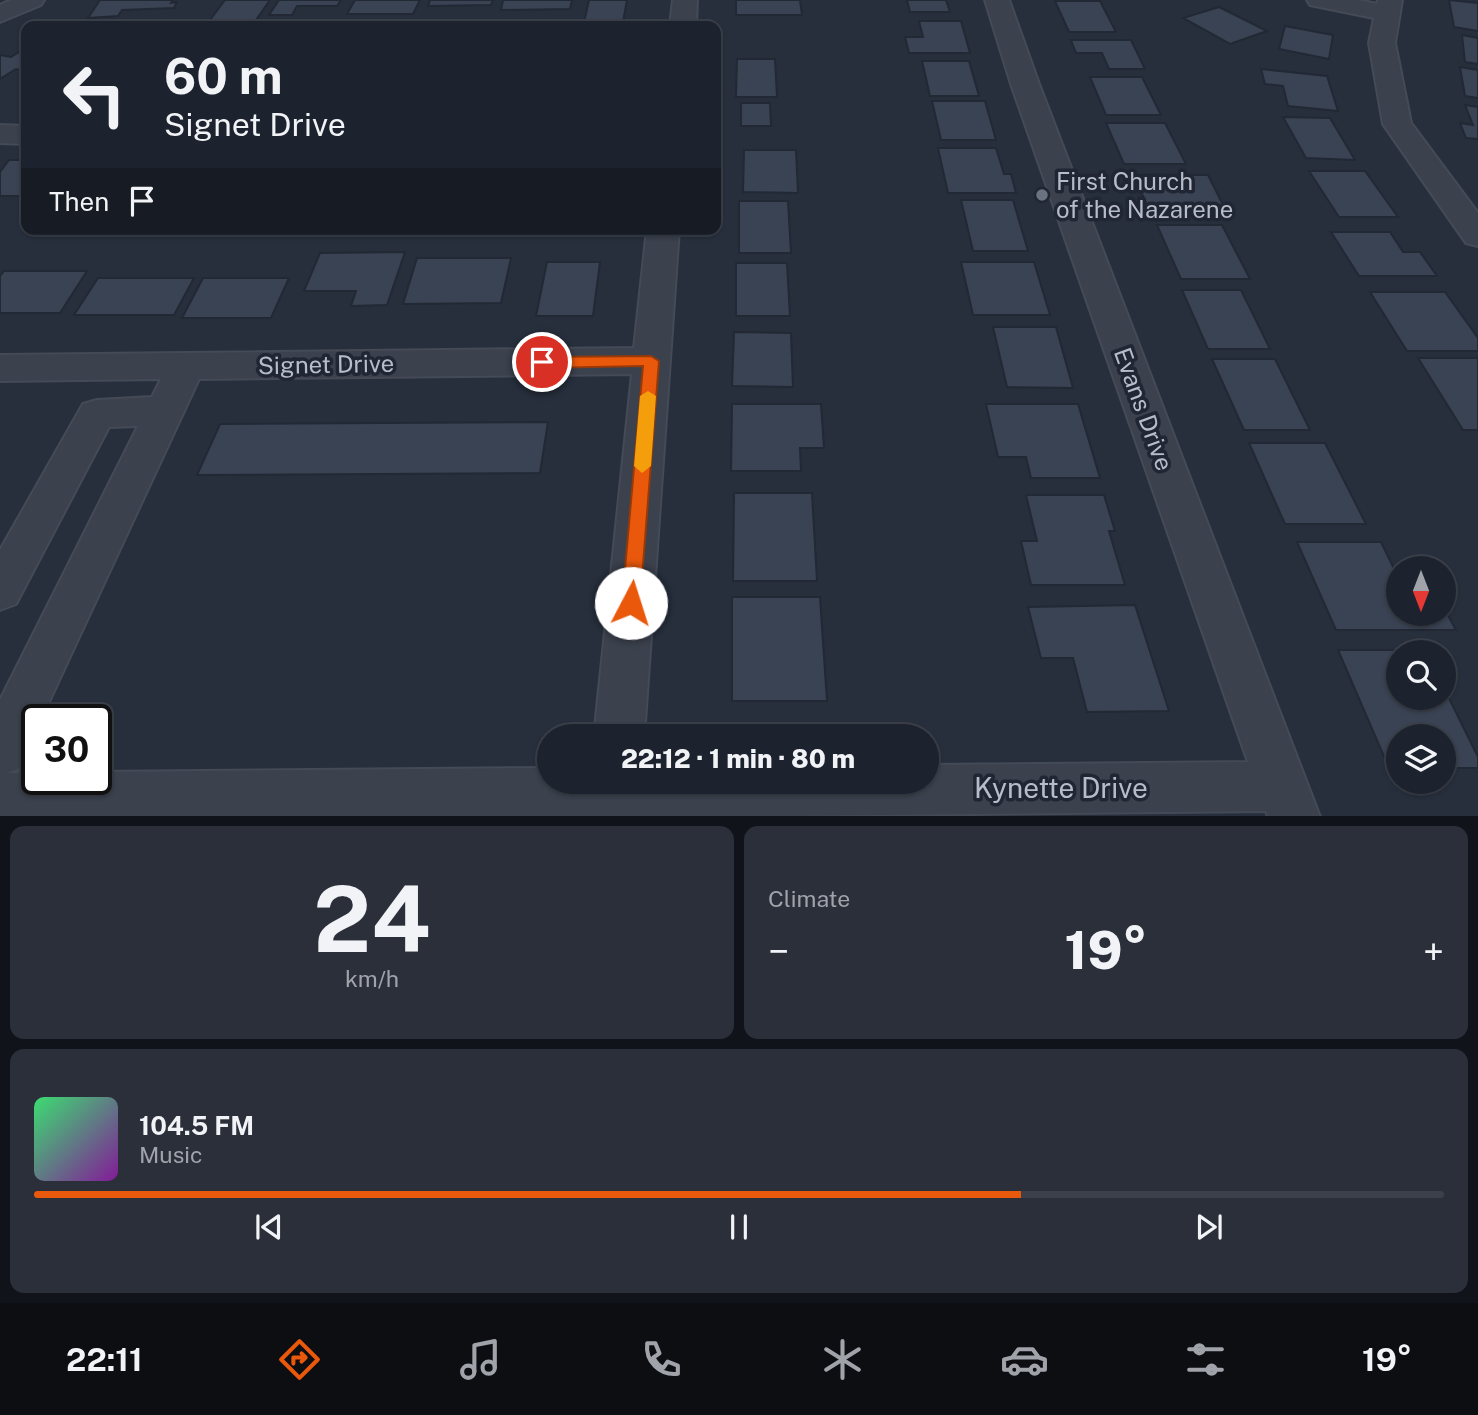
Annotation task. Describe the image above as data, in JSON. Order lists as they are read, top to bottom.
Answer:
{
  "streets": {
    "street": ["Signet Drive", "Evans Drive", "Kynette Drive"]
  },
  "crossings": [
    ["Evans Drive", "Kynette Drive"]
  ],
  "places": ["First Church of the Nazarene"],
  "north": "bottom",
  "page": {
    "turn": ["60 m", "Signet Drive"],
    "then": "Then",
    "limit": "30",
    "trip": "22:12 · 1 min · 80 m",
    "tile": [
      ["24", "km/h"],
      "Climate"
    ],
    "heat": ["−", "19°", "+"],
    "song": ["104.5 FM", "Music"],
    "tabs": ["22:11", "19°"]
  }
}
